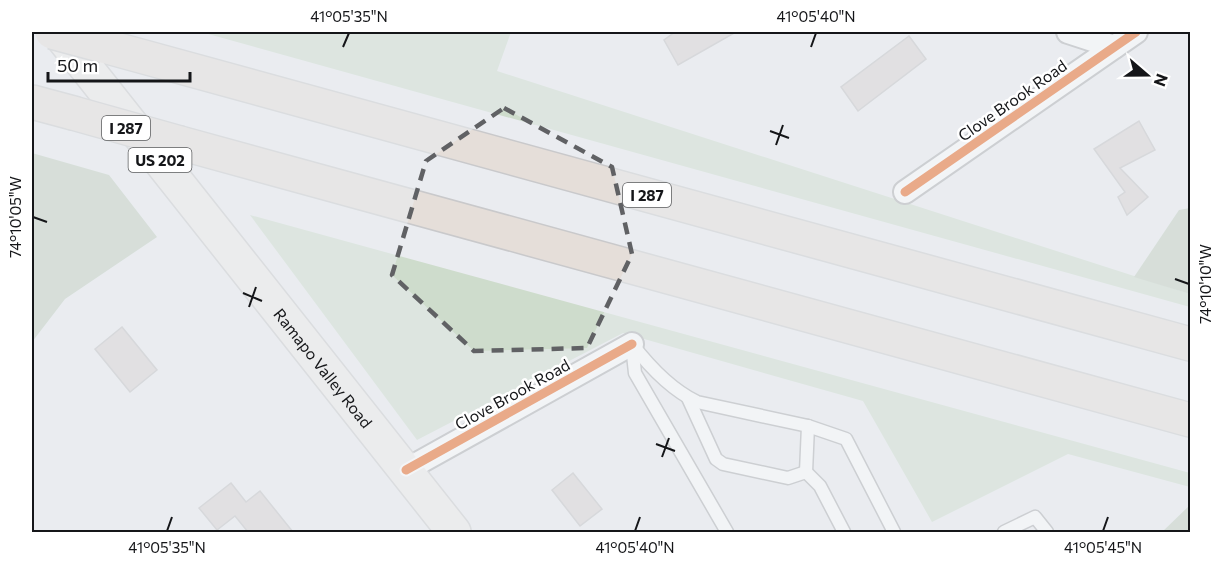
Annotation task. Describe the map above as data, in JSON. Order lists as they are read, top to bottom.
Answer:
{
  "streets": {
    "highway": ["I 287"],
    "main road": ["US 202", "Ramapo Valley Road"],
    "street": ["Clove Brook Road"]
  },
  "crossings": [
    ["Clove Brook Road", "Ramapo Valley Road"]
  ],
  "scale_bar": "50 m",
  "north": "right",
  "coordinates": [
    "41°05'35\"N",
    "41°05'40\"N",
    "74°10'05\"W",
    "74°10'10\"W",
    "41°05'45\"N"
  ]
}
